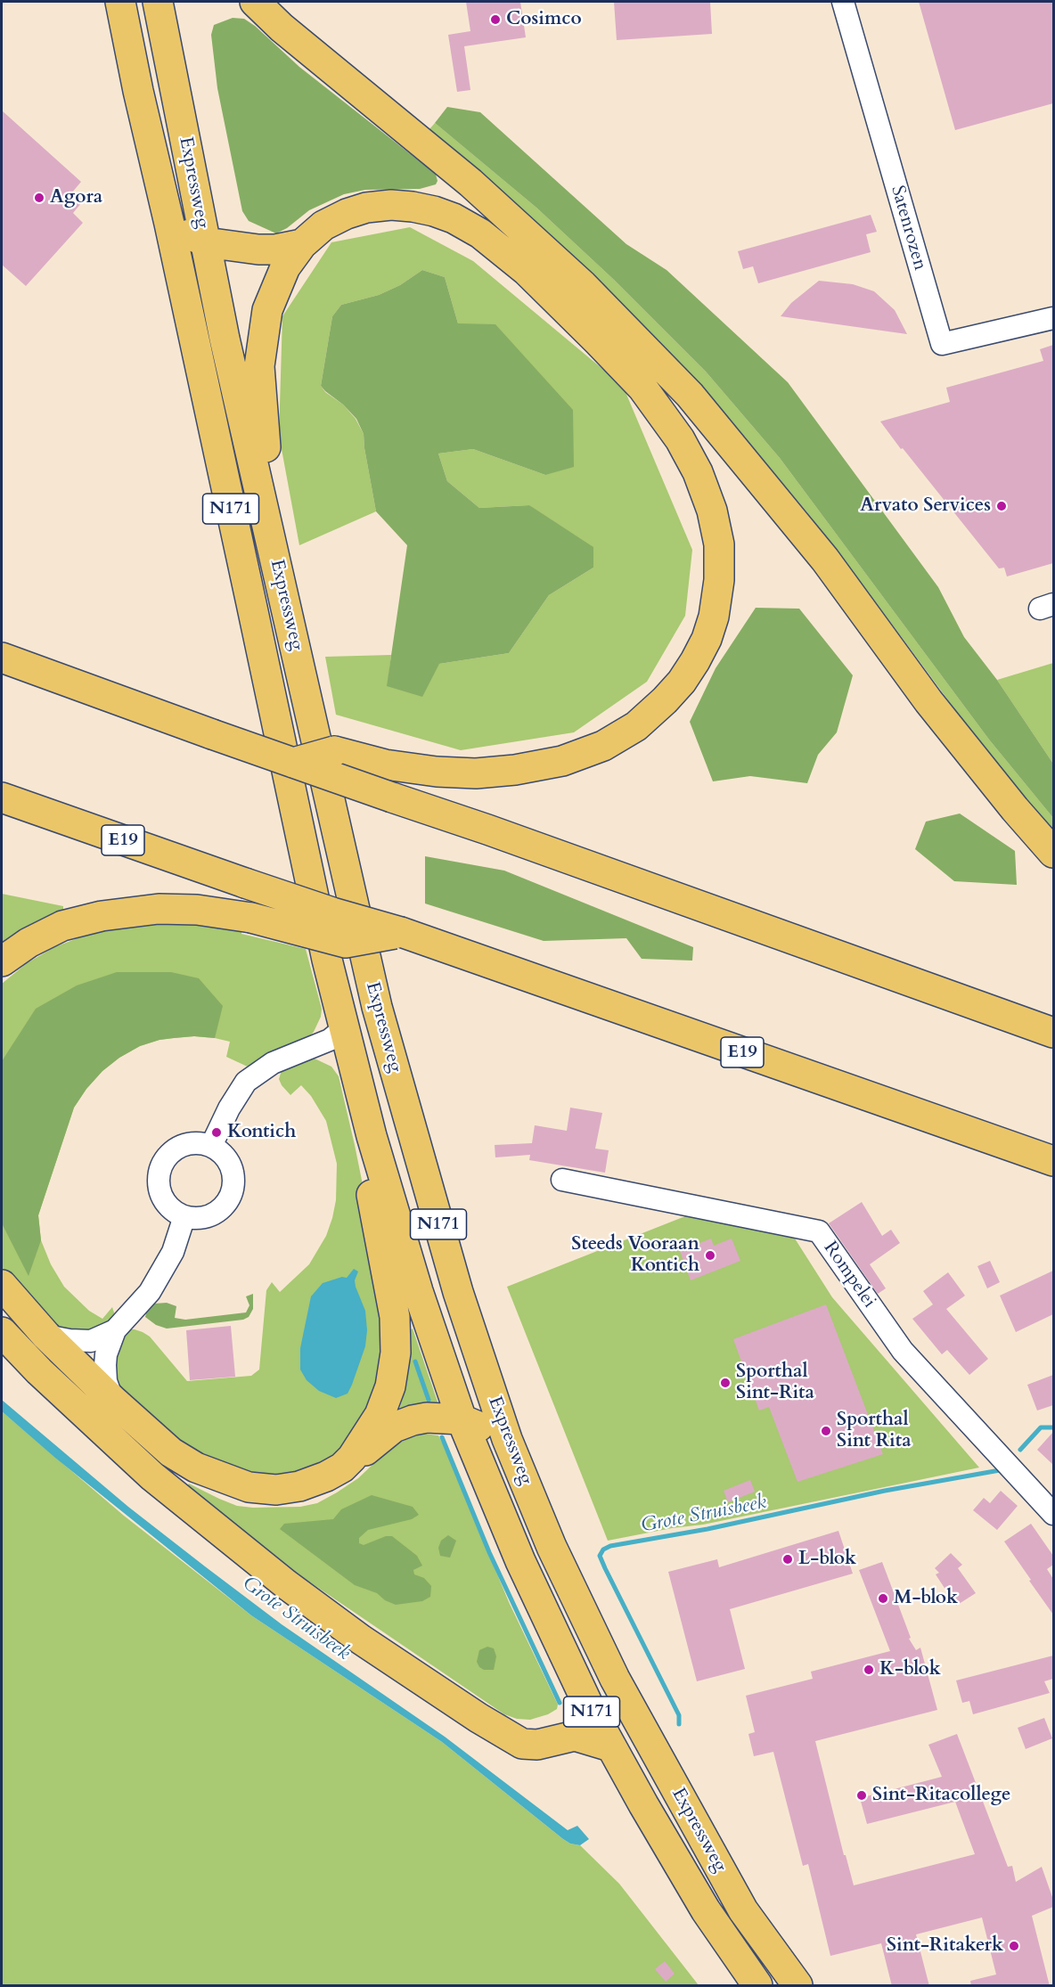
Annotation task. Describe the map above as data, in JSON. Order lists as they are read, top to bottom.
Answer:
{
  "streets": {
    "highway": ["Expressweg", "N171", "E19"],
    "street": ["Satenrozen", "Rompelei"]
  },
  "water": ["Grote Struisbeek"],
  "places": [
    "Cosimco",
    "Agora",
    "Arvato Services",
    "Kontich",
    "Steeds Vooraan Kontich",
    "Sporthal Sint-Rita",
    "Sporthal Sint Rita",
    "L-blok",
    "M-blok",
    "K-blok",
    "Sint-Ritacollege",
    "Sint-Ritakerk"
  ]
}
